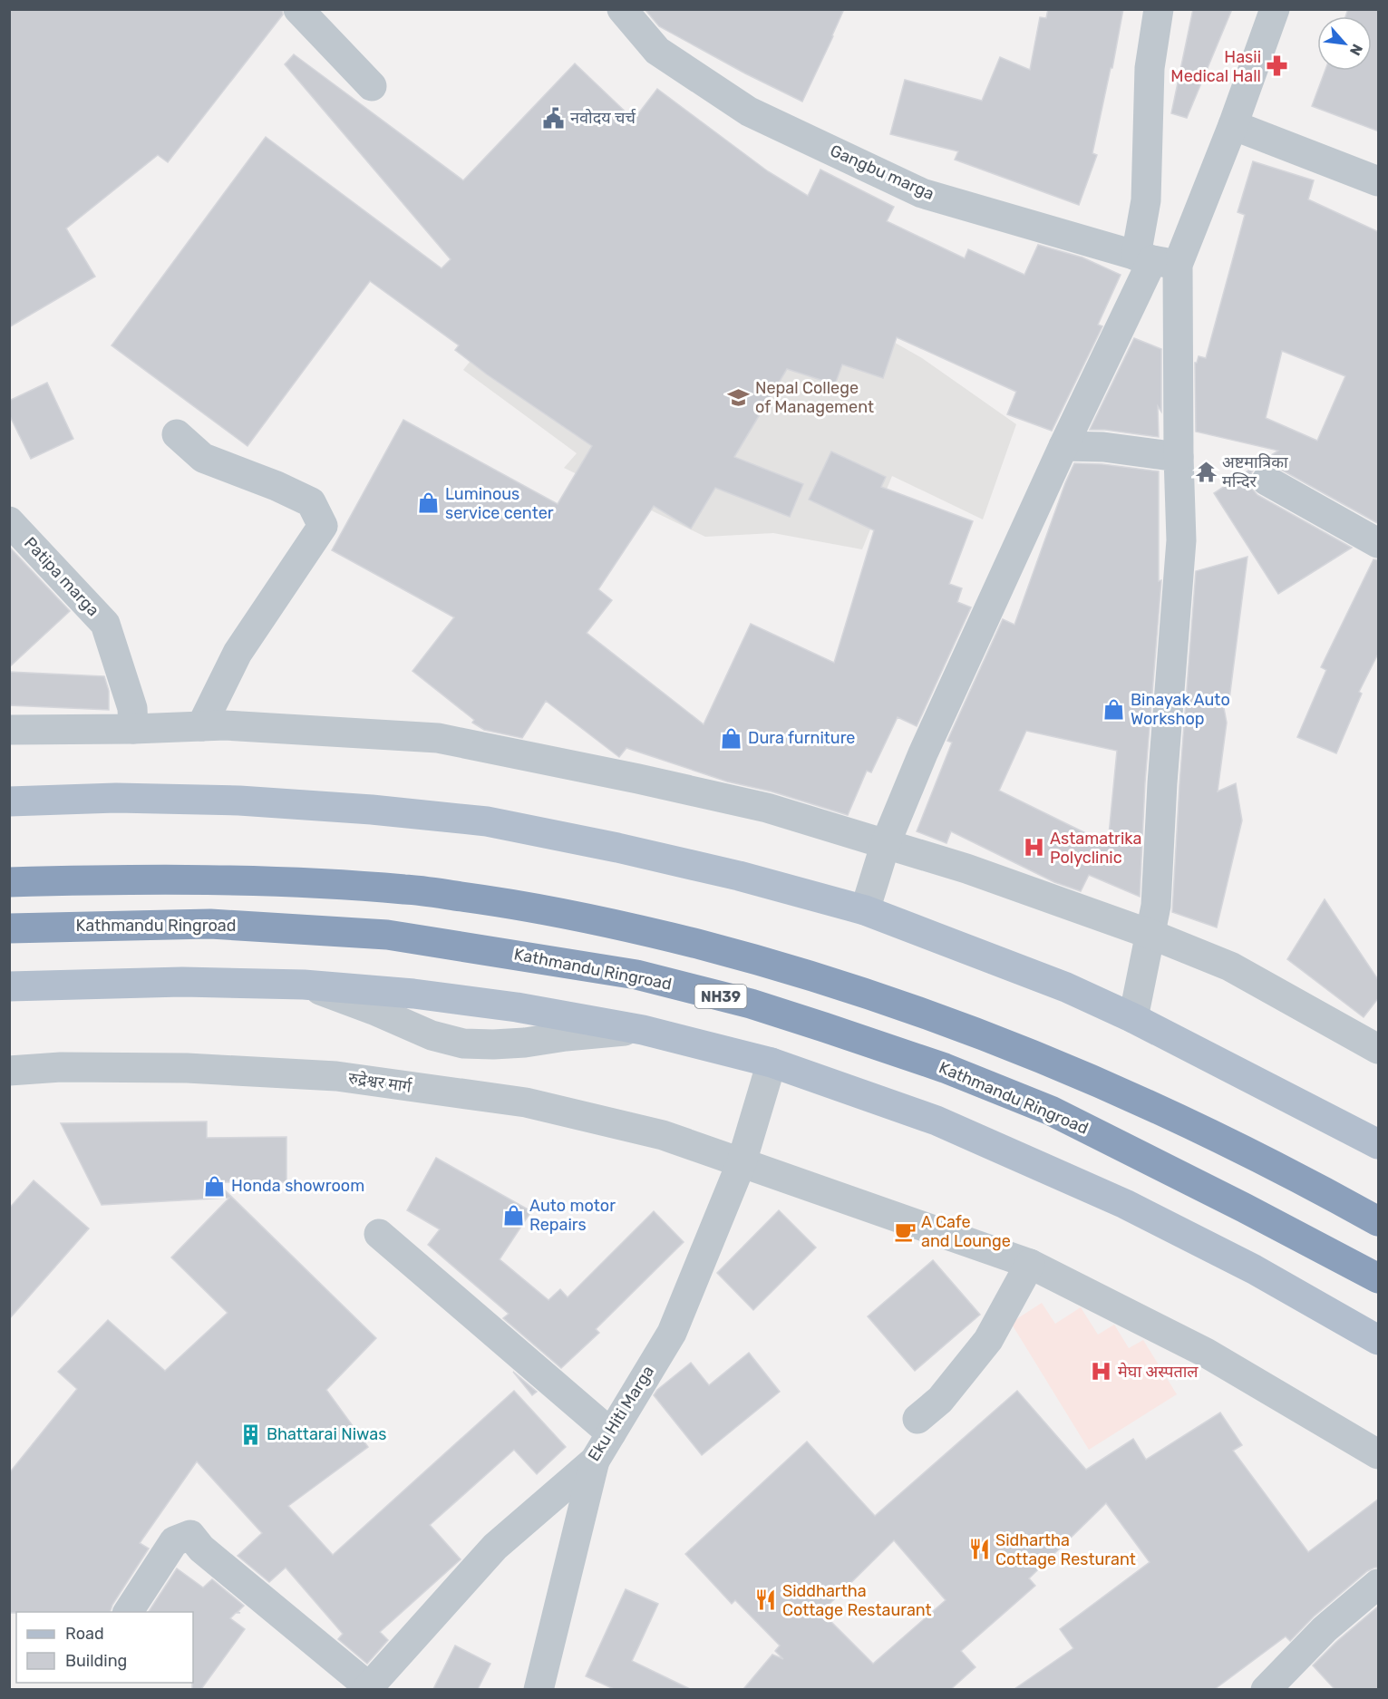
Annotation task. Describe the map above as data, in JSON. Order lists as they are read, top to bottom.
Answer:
{
  "streets": {
    "highway": ["Kathmandu Ringroad", "NH39"],
    "street": [
      "Gangbu marga",
      "Patipa marga",
      "रुद्रेश्वर मार्ग",
      "Eku Hiti Marga"
    ]
  },
  "crossings": [
    ["रुद्रेश्वर मार्ग", "Eku Hiti Marga"]
  ],
  "places": {
    "pharmacy": ["Hasii Medical Hall"],
    "public building": ["नवोदय चर्च"],
    "school or university": ["Nepal College of Management"],
    "temple": ["अष्टमात्रिका मन्दिर"],
    "shop": [
      "Luminous service center",
      "Binayak Auto Workshop",
      "Dura furniture",
      "Honda showroom",
      "Auto motor Repairs"
    ],
    "hospital": ["Astamatrika Polyclinic", "मेघा अस्पताल"],
    "cafe": ["A Cafe and Lounge"],
    "building": ["Bhattarai Niwas"],
    "restaurant": ["Sidhartha Cottage Resturant", "Siddhartha Cottage Restaurant"]
  },
  "legend": ["Road", "Building"],
  "north": "bottom right"
}
